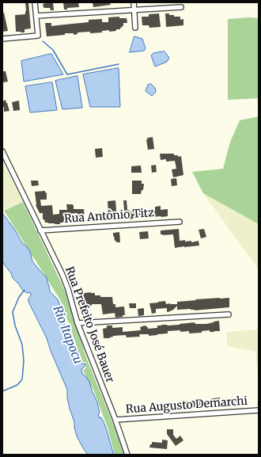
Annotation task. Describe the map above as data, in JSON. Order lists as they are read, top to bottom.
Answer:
{
  "streets": {
    "street": ["Rua Antônio Titz", "Rua Prefeito José Bauer", "Rua Augusto Demarchi"]
  },
  "crossings": [
    ["Rua Antônio Titz", "Rua Prefeito José Bauer"],
    ["Rua Prefeito José Bauer", "Rua Augusto Demarchi"]
  ],
  "water": ["Rio Itapocu"]
}
